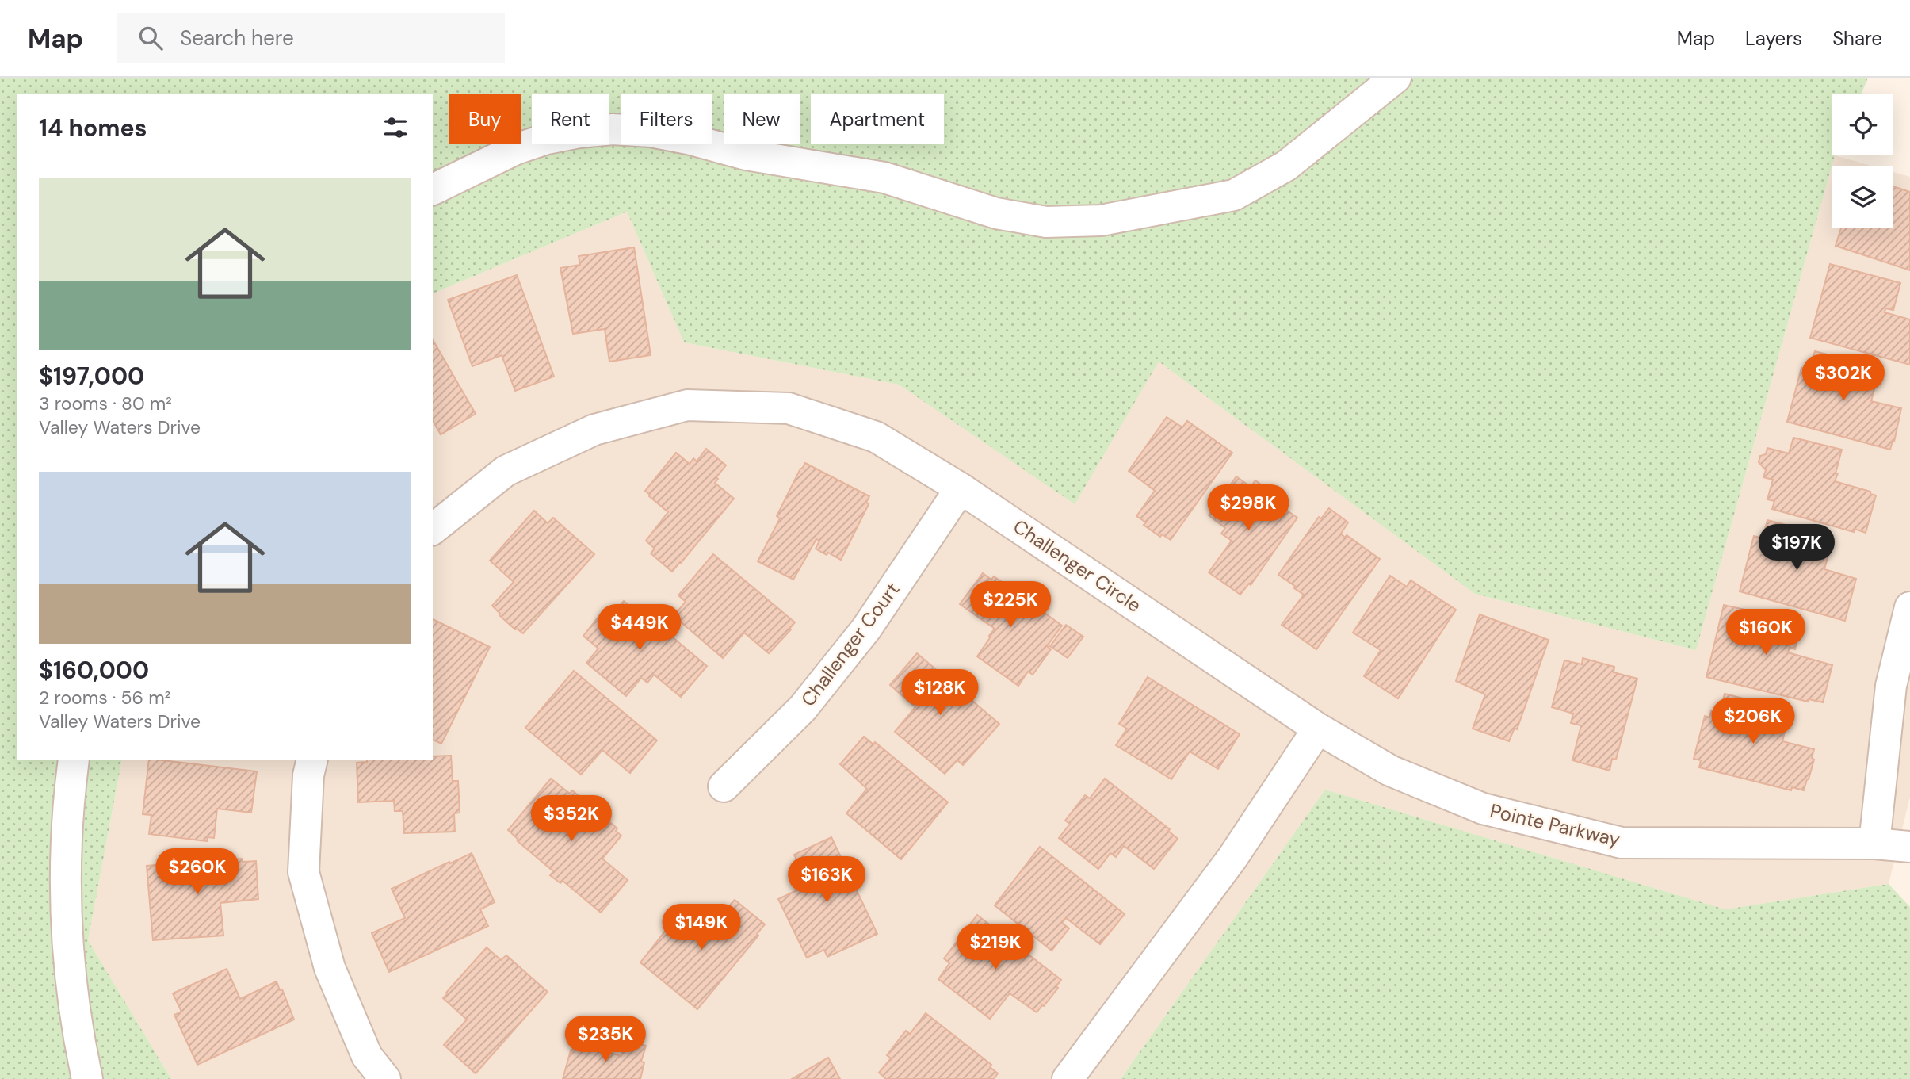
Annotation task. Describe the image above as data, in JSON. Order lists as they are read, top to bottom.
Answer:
{
  "streets": {
    "street": ["Challenger Circle", "Challenger Court", "Pointe Parkway"]
  },
  "crossings": [
    ["Challenger Circle", "Challenger Court"],
    ["Challenger Circle", "Pointe Parkway"]
  ],
  "page": {
    "header": "Map",
    "search": "Search here",
    "nav": ["Map", "Layers", "Share"],
    "chip": [
      "Buy",
      "Rent",
      "Filters",
      "New",
      "Apartment"
    ],
    "heading": "14 homes",
    "list": [
      {
        "name": "$197,000",
        "note": "3 rooms · 80 m² · Valley Waters Drive"
      },
      {
        "name": "$160,000",
        "note": "2 rooms · 56 m² · Valley Waters Drive"
      }
    ],
    "price": [
      "$302K",
      "$298K",
      "$197K",
      "$225K",
      "$449K",
      "$160K",
      "$128K",
      "$206K",
      "$352K",
      "$260K",
      "$163K",
      "$149K",
      "$219K",
      "$235K"
    ]
  }
}
